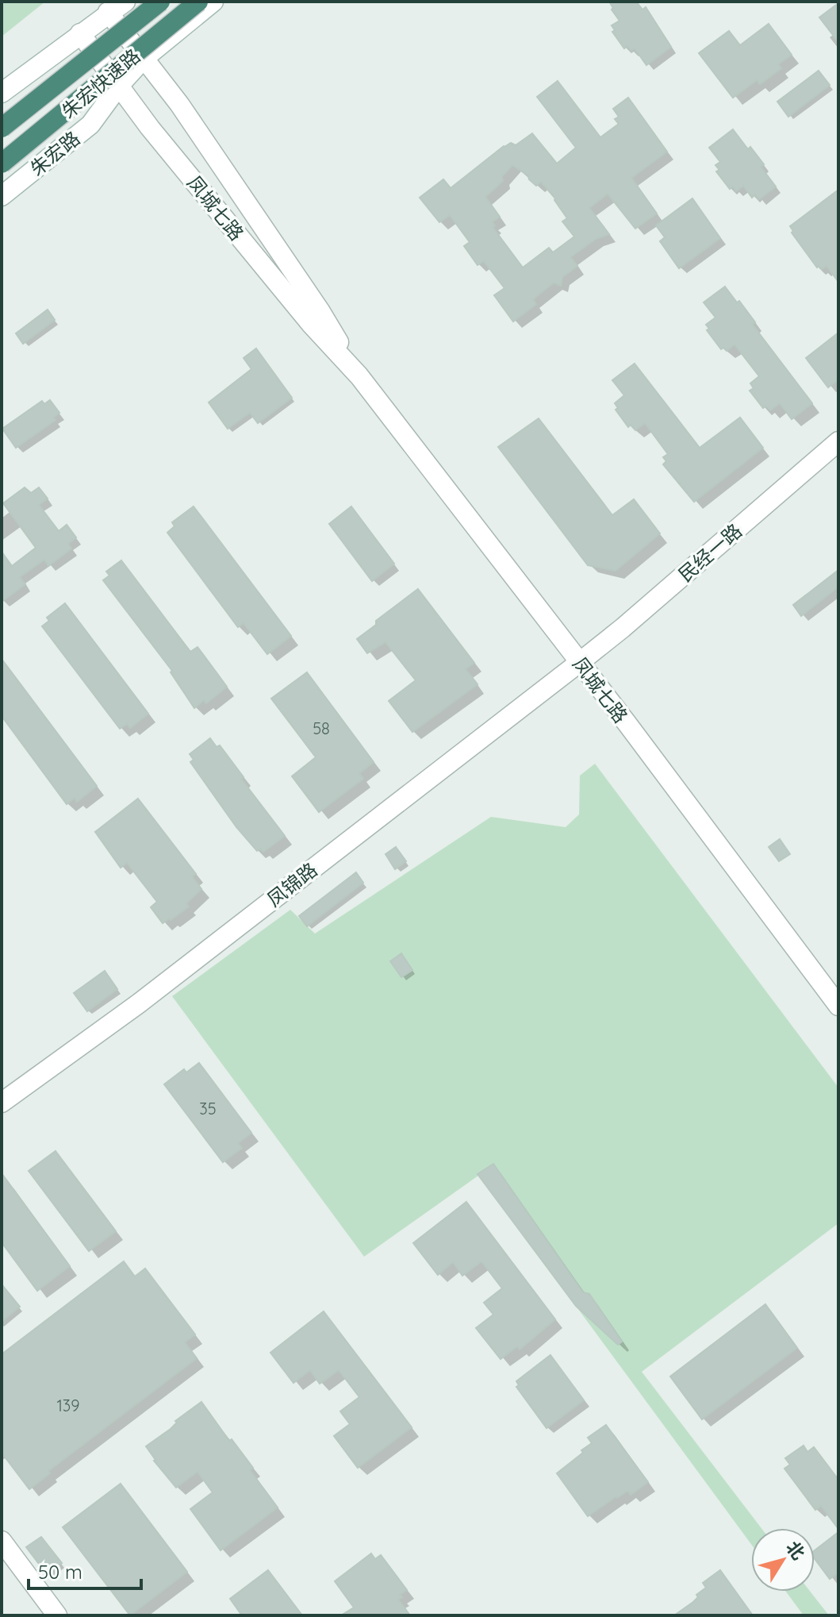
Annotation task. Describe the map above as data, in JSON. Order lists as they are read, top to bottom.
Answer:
{
  "streets": {
    "highway": ["朱宏快速路"],
    "street": [
      "朱宏路",
      "凤城七路",
      "民经一路",
      "凤锦路"
    ]
  },
  "crossings": [
    ["朱宏路", "凤城七路"],
    ["凤城七路", "民经一路"],
    ["凤城七路", "凤锦路"],
    ["民经一路", "凤锦路"]
  ],
  "house_numbers": ["58", "35", "139"],
  "scale_bar": "50 m",
  "north": "top right"
}
